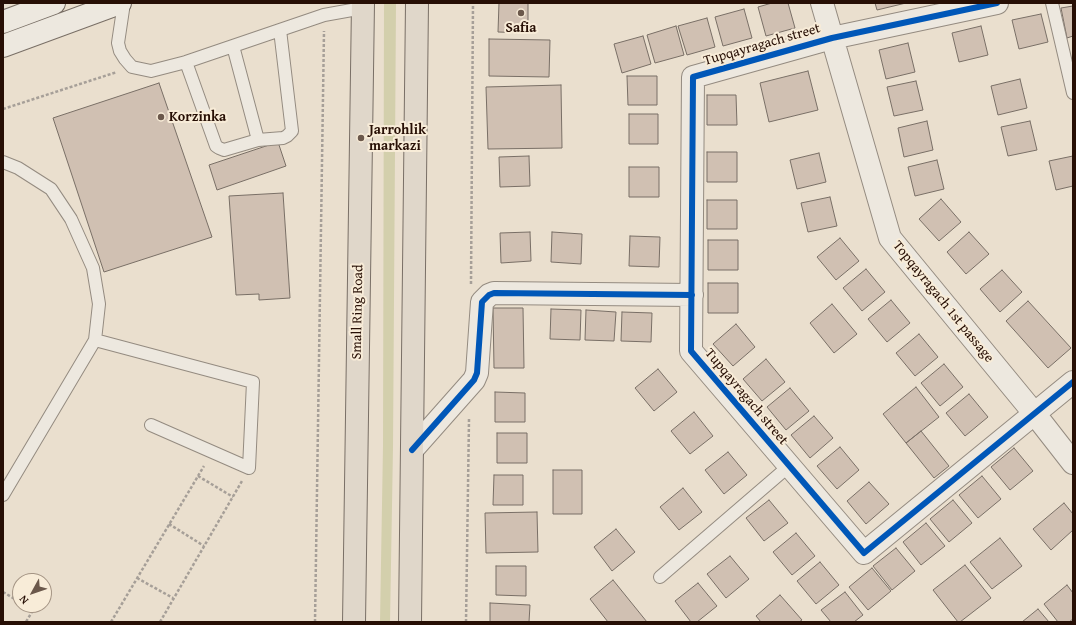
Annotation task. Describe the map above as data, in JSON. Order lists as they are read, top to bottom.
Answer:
{
  "streets": {
    "highway": ["Small Ring Road"],
    "street": ["Tupqayragach street", "Topqayragach 1st passage"]
  },
  "crossings": [
    ["Tupqayragach street", "Topqayragach 1st passage"]
  ],
  "places": ["Safia", "Korzinka", "Jarrohlik markazi"],
  "north": "bottom left"
}
